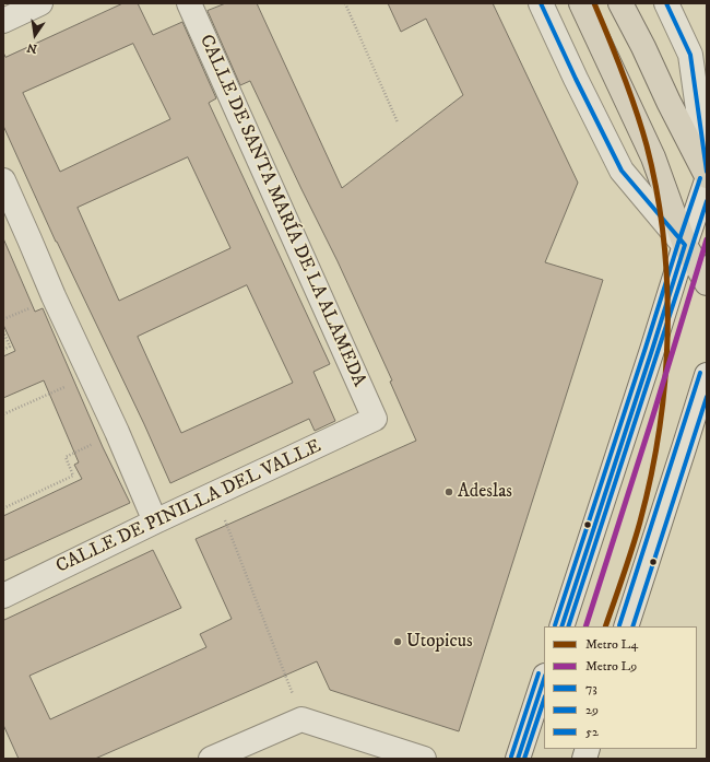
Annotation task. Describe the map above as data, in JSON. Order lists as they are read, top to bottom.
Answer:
{
  "streets": {
    "street": ["CALLE DE SANTA MARÍA DE LA ALAMEDA", "CALLE DE PINILLA DEL VALLE"]
  },
  "crossings": [
    ["CALLE DE SANTA MARÍA DE LA ALAMEDA", "CALLE DE PINILLA DEL VALLE"]
  ],
  "places": ["Adeslas", "Utopicus"],
  "lines": [
    "metro line L4",
    "transit line 73",
    "transit line 52",
    "transit line 29",
    "metro line L9"
  ],
  "legend": [
    "Metro L4",
    "Metro L9",
    "73",
    "29",
    "52"
  ],
  "north": "bottom"
}
